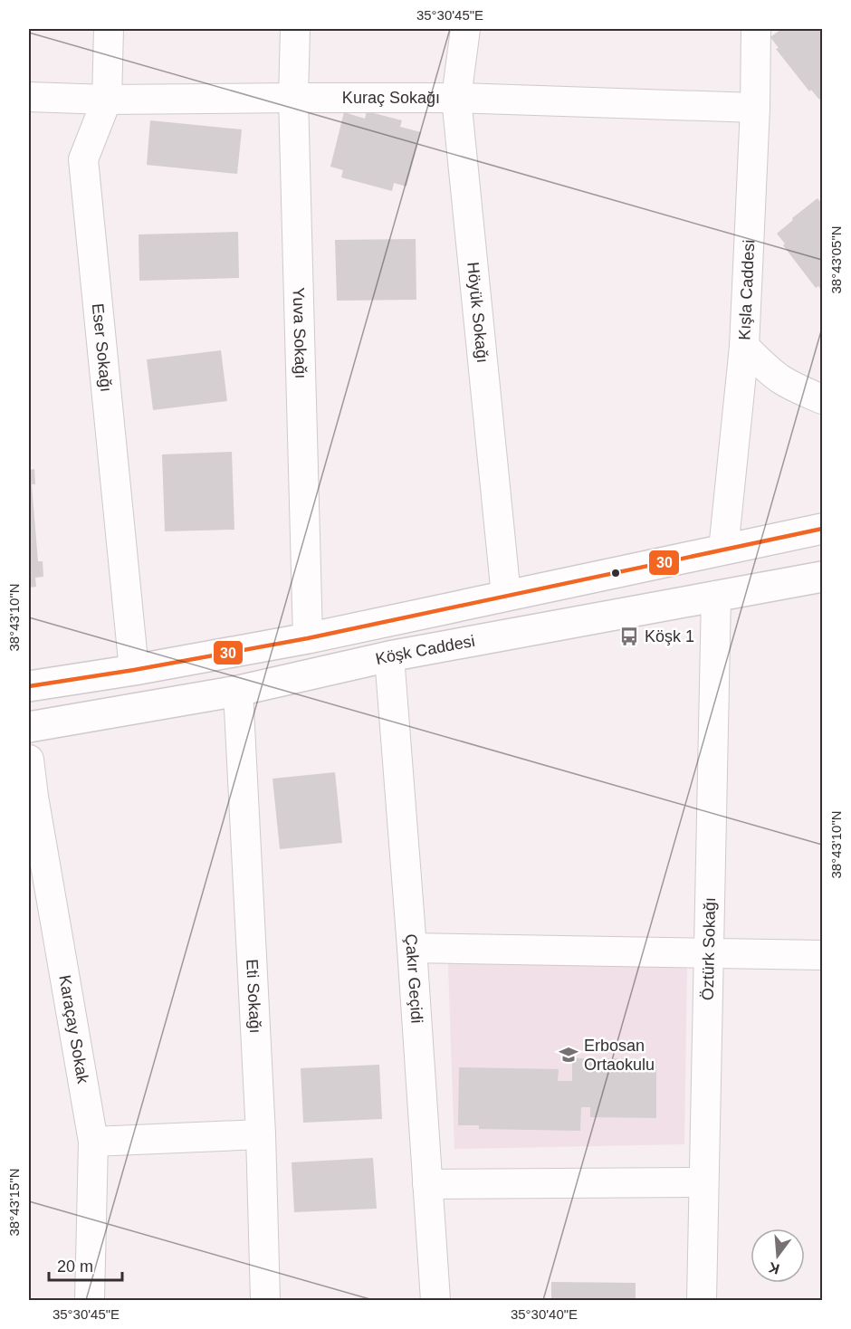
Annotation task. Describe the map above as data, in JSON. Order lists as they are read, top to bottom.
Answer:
{
  "streets": {
    "street": [
      "Kuraç Sokağı",
      "Kışla Caddesi",
      "Höyük Sokağı",
      "Yuva Sokağı",
      "Eser Sokağı",
      "Köşk Caddesi",
      "Öztürk Sokağı",
      "Çakır Geçidi",
      "Eti Sokağı",
      "Karaçay Sokak"
    ]
  },
  "crossings": [
    ["Kuraç Sokağı", "Kışla Caddesi"],
    ["Kuraç Sokağı", "Höyük Sokağı"],
    ["Kuraç Sokağı", "Yuva Sokağı"],
    ["Kuraç Sokağı", "Eser Sokağı"],
    ["Köşk Caddesi", "Öztürk Sokağı"],
    ["Köşk Caddesi", "Çakır Geçidi"],
    ["Köşk Caddesi", "Eti Sokağı"]
  ],
  "places": {
    "bus stop": ["Köşk 1"],
    "school or university": ["Erbosan Ortaokulu"]
  },
  "lines": ["transit line 30"],
  "scale_bar": "20 m",
  "north": "bottom",
  "coordinates": [
    "35°30'45\"E",
    "38°43'05\"N",
    "38°43'10\"N",
    "38°43'15\"N",
    "35°30'40\"E"
  ]
}
